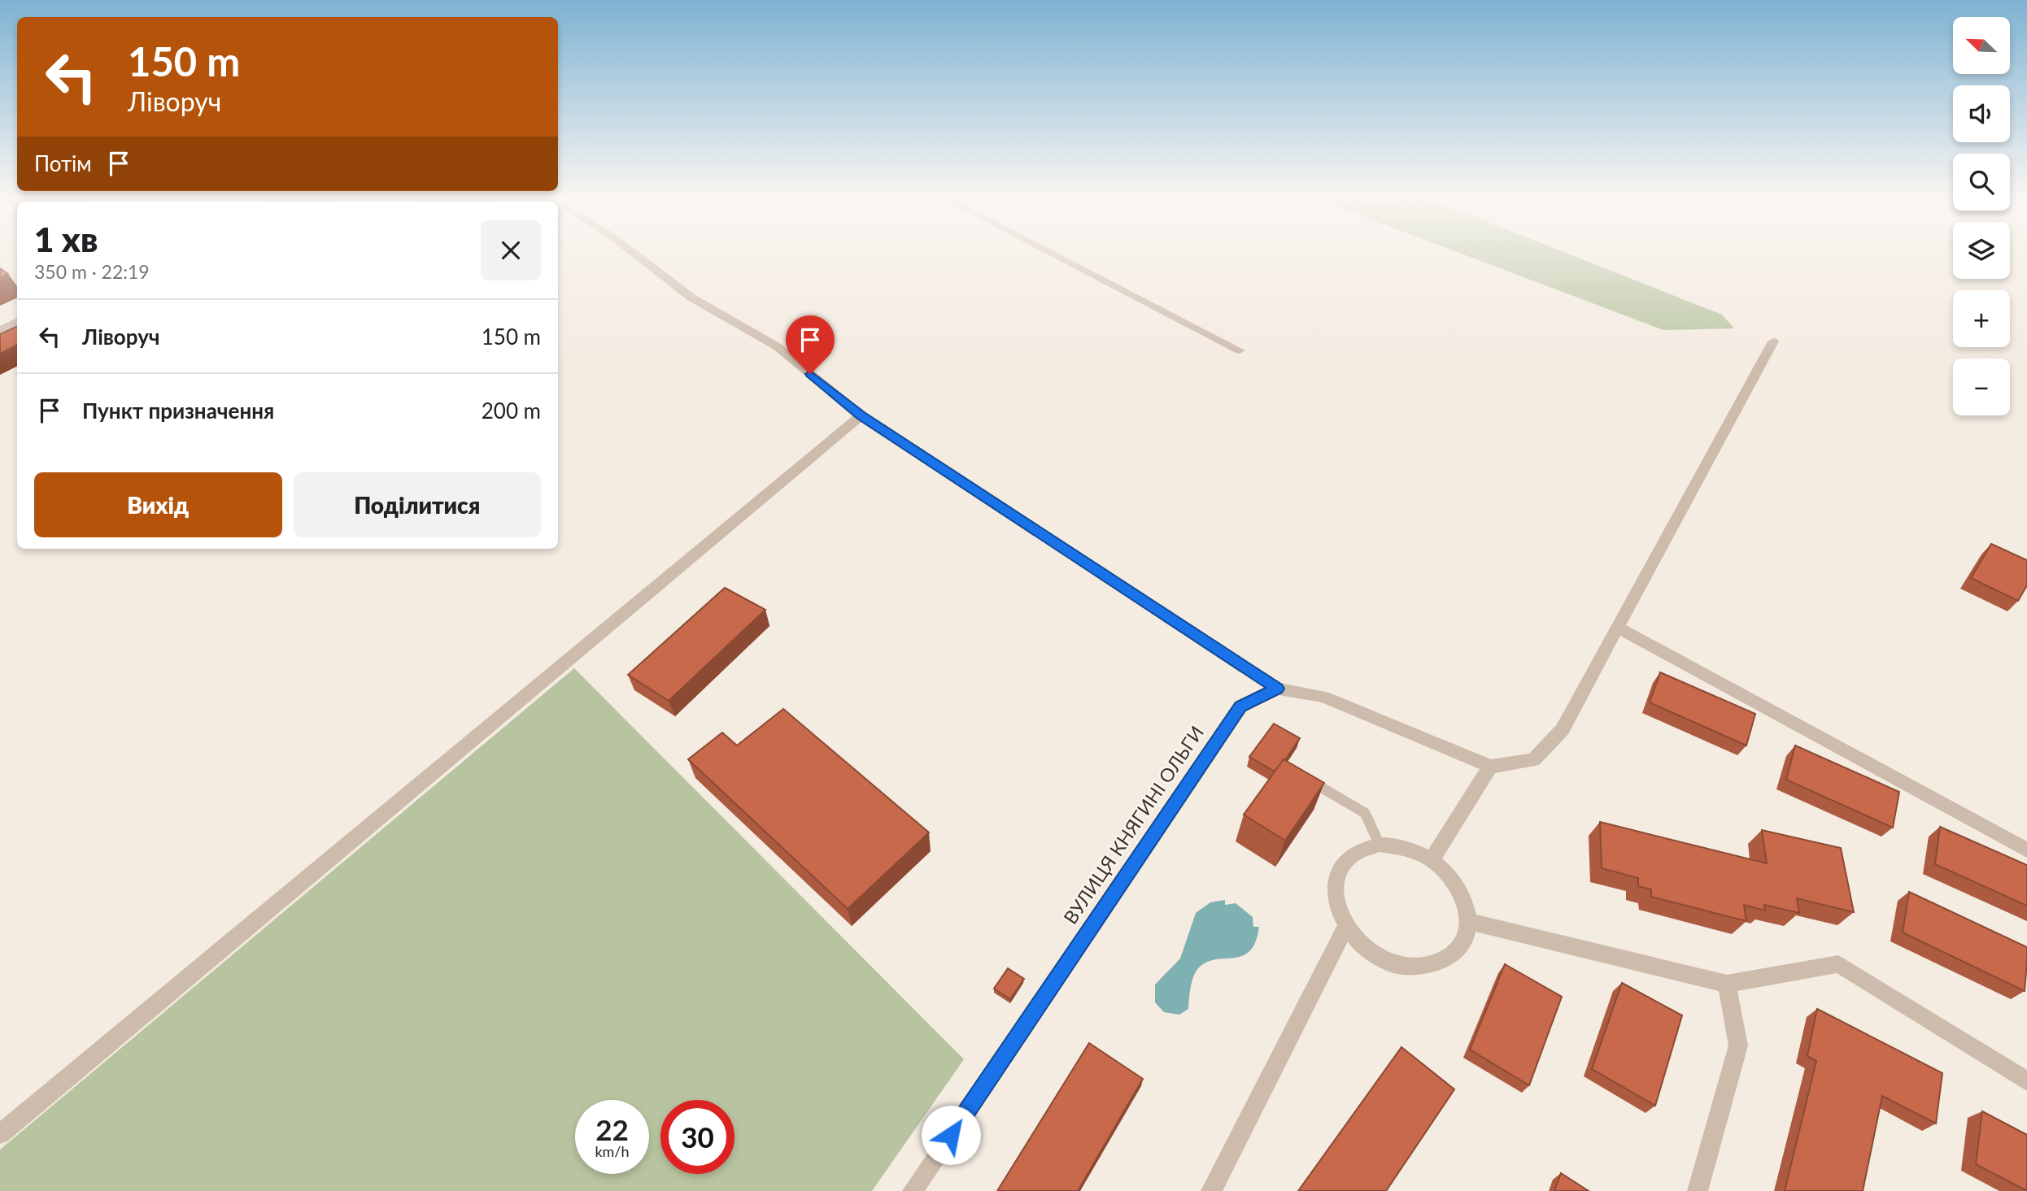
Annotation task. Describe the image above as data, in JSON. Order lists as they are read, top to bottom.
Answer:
{
  "streets": {
    "street": ["ВУЛИЦЯ КНЯГИНІ ОЛЬГИ"]
  },
  "north": "top left",
  "page": {
    "map_buttons": ["+", "−"],
    "turn": ["150 m", "Ліворуч"],
    "then": "Потім",
    "heading": ["1 хв", "350 m · 22:19"],
    "list": [
      {
        "name": "Ліворуч",
        "value": "150 m"
      },
      {
        "name": "Пункт призначення",
        "value": "200 m"
      }
    ],
    "buttons": ["Вихід", "Поділитися"],
    "speed": "22 km/h",
    "limit": "30"
  }
}
